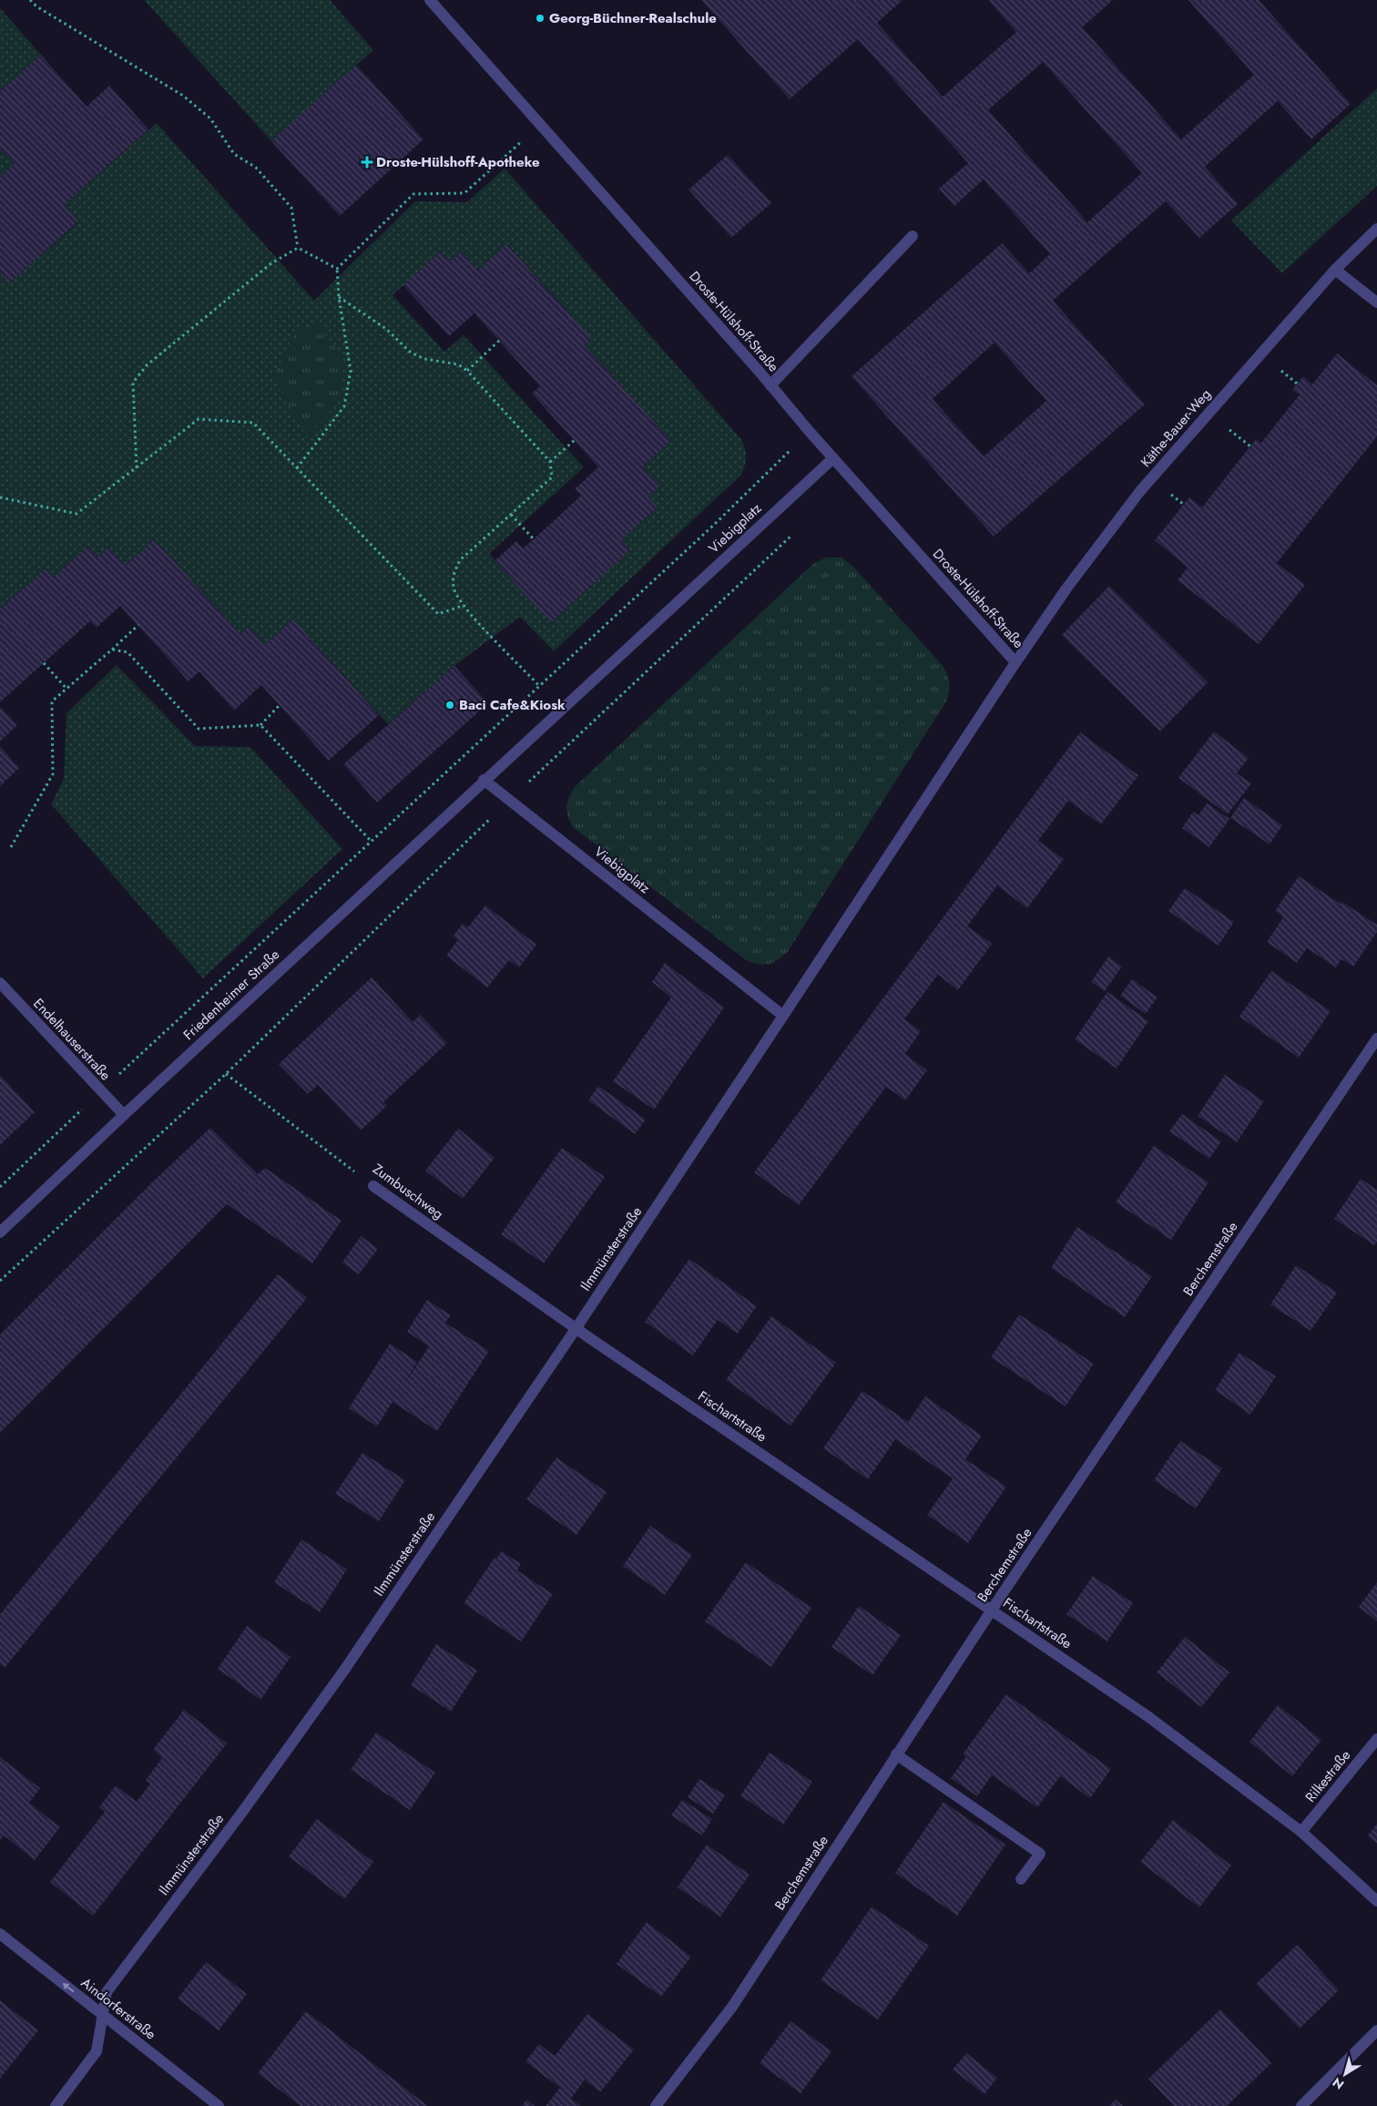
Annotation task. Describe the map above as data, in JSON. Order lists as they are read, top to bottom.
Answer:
{
  "streets": {
    "street": [
      "Droste-Hülshoff-Straße",
      "Käthe-Bauer-Weg",
      "Viebigplatz",
      "Friedenheimer Straße",
      "Endelhauserstraße",
      "Zumbuschweg",
      "Ilmmünsterstraße",
      "Berchemstraße",
      "Fischartstraße",
      "Rilkestraße",
      "Aindorferstraße"
    ]
  },
  "crossings": [
    ["Droste-Hülshoff-Straße", "Käthe-Bauer-Weg"],
    ["Droste-Hülshoff-Straße", "Viebigplatz"],
    ["Viebigplatz", "Friedenheimer Straße"],
    ["Viebigplatz", "Ilmmünsterstraße"],
    ["Friedenheimer Straße", "Endelhauserstraße"],
    ["Zumbuschweg", "Ilmmünsterstraße"],
    ["Zumbuschweg", "Fischartstraße"],
    ["Ilmmünsterstraße", "Fischartstraße"],
    ["Ilmmünsterstraße", "Aindorferstraße"],
    ["Berchemstraße", "Fischartstraße"],
    ["Fischartstraße", "Rilkestraße"]
  ],
  "one_way": ["Aindorferstraße"],
  "places": {
    "other": ["Georg-Büchner-Realschule", "Baci Cafe&Kiosk"],
    "health": ["Droste-Hülshoff-Apotheke"]
  },
  "north": "bottom left"
}
